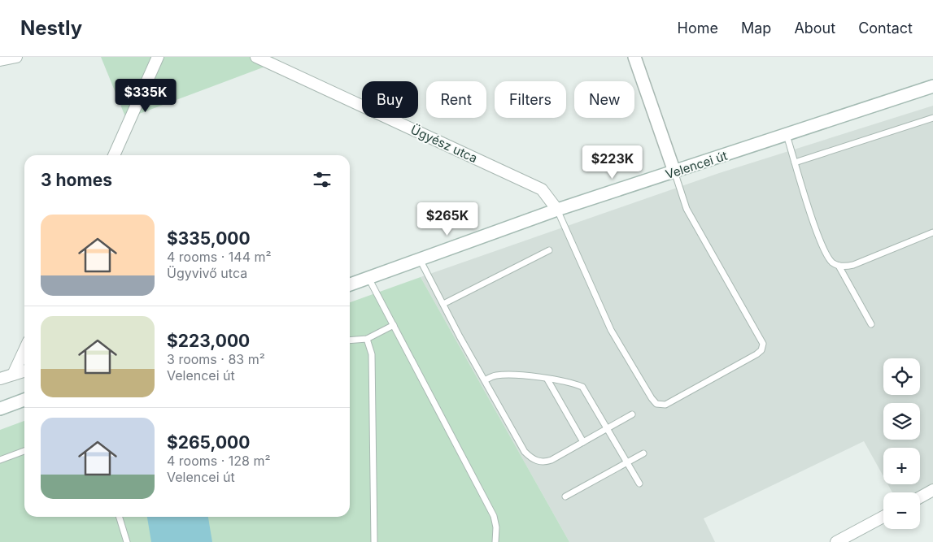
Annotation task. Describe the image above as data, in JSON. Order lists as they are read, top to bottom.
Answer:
{
  "streets": {
    "main road": ["Velencei út"],
    "street": ["Ügyész utca"]
  },
  "crossings": [
    ["Ügyész utca", "Velencei út"]
  ],
  "page": {
    "header": "Nestly",
    "nav": [
      "Home",
      "Map",
      "About",
      "Contact"
    ],
    "price": ["$335K", "$223K", "$265K"],
    "chip": [
      "Buy",
      "Rent",
      "Filters",
      "New"
    ],
    "heading": "3 homes",
    "list": [
      {
        "name": "$335,000",
        "note": "4 rooms · 144 m² · Ügyvivő utca"
      },
      {
        "name": "$223,000",
        "note": "3 rooms · 83 m² · Velencei út"
      },
      {
        "name": "$265,000",
        "note": "4 rooms · 128 m² · Velencei út"
      }
    ],
    "map_buttons": ["+", "−"]
  }
}
